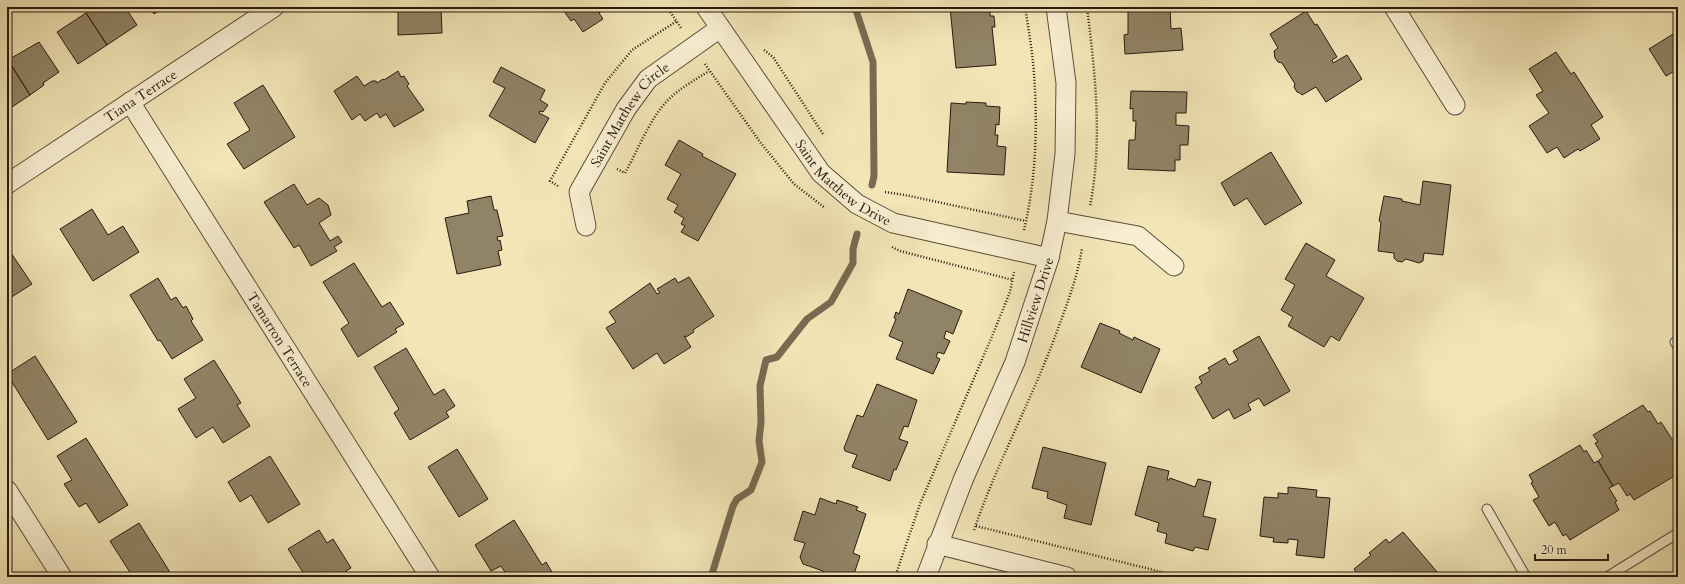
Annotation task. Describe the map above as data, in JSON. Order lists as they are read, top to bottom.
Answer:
{
  "streets": {
    "street": [
      "Tiana Terrace",
      "Saint Matthew Circle",
      "Saint Matthew Drive",
      "Hillview Drive",
      "Tamarron Terrace"
    ]
  },
  "crossings": [
    ["Tiana Terrace", "Tamarron Terrace"],
    ["Saint Matthew Circle", "Saint Matthew Drive"],
    ["Saint Matthew Drive", "Hillview Drive"]
  ],
  "scale_bar": "20 m"
}
